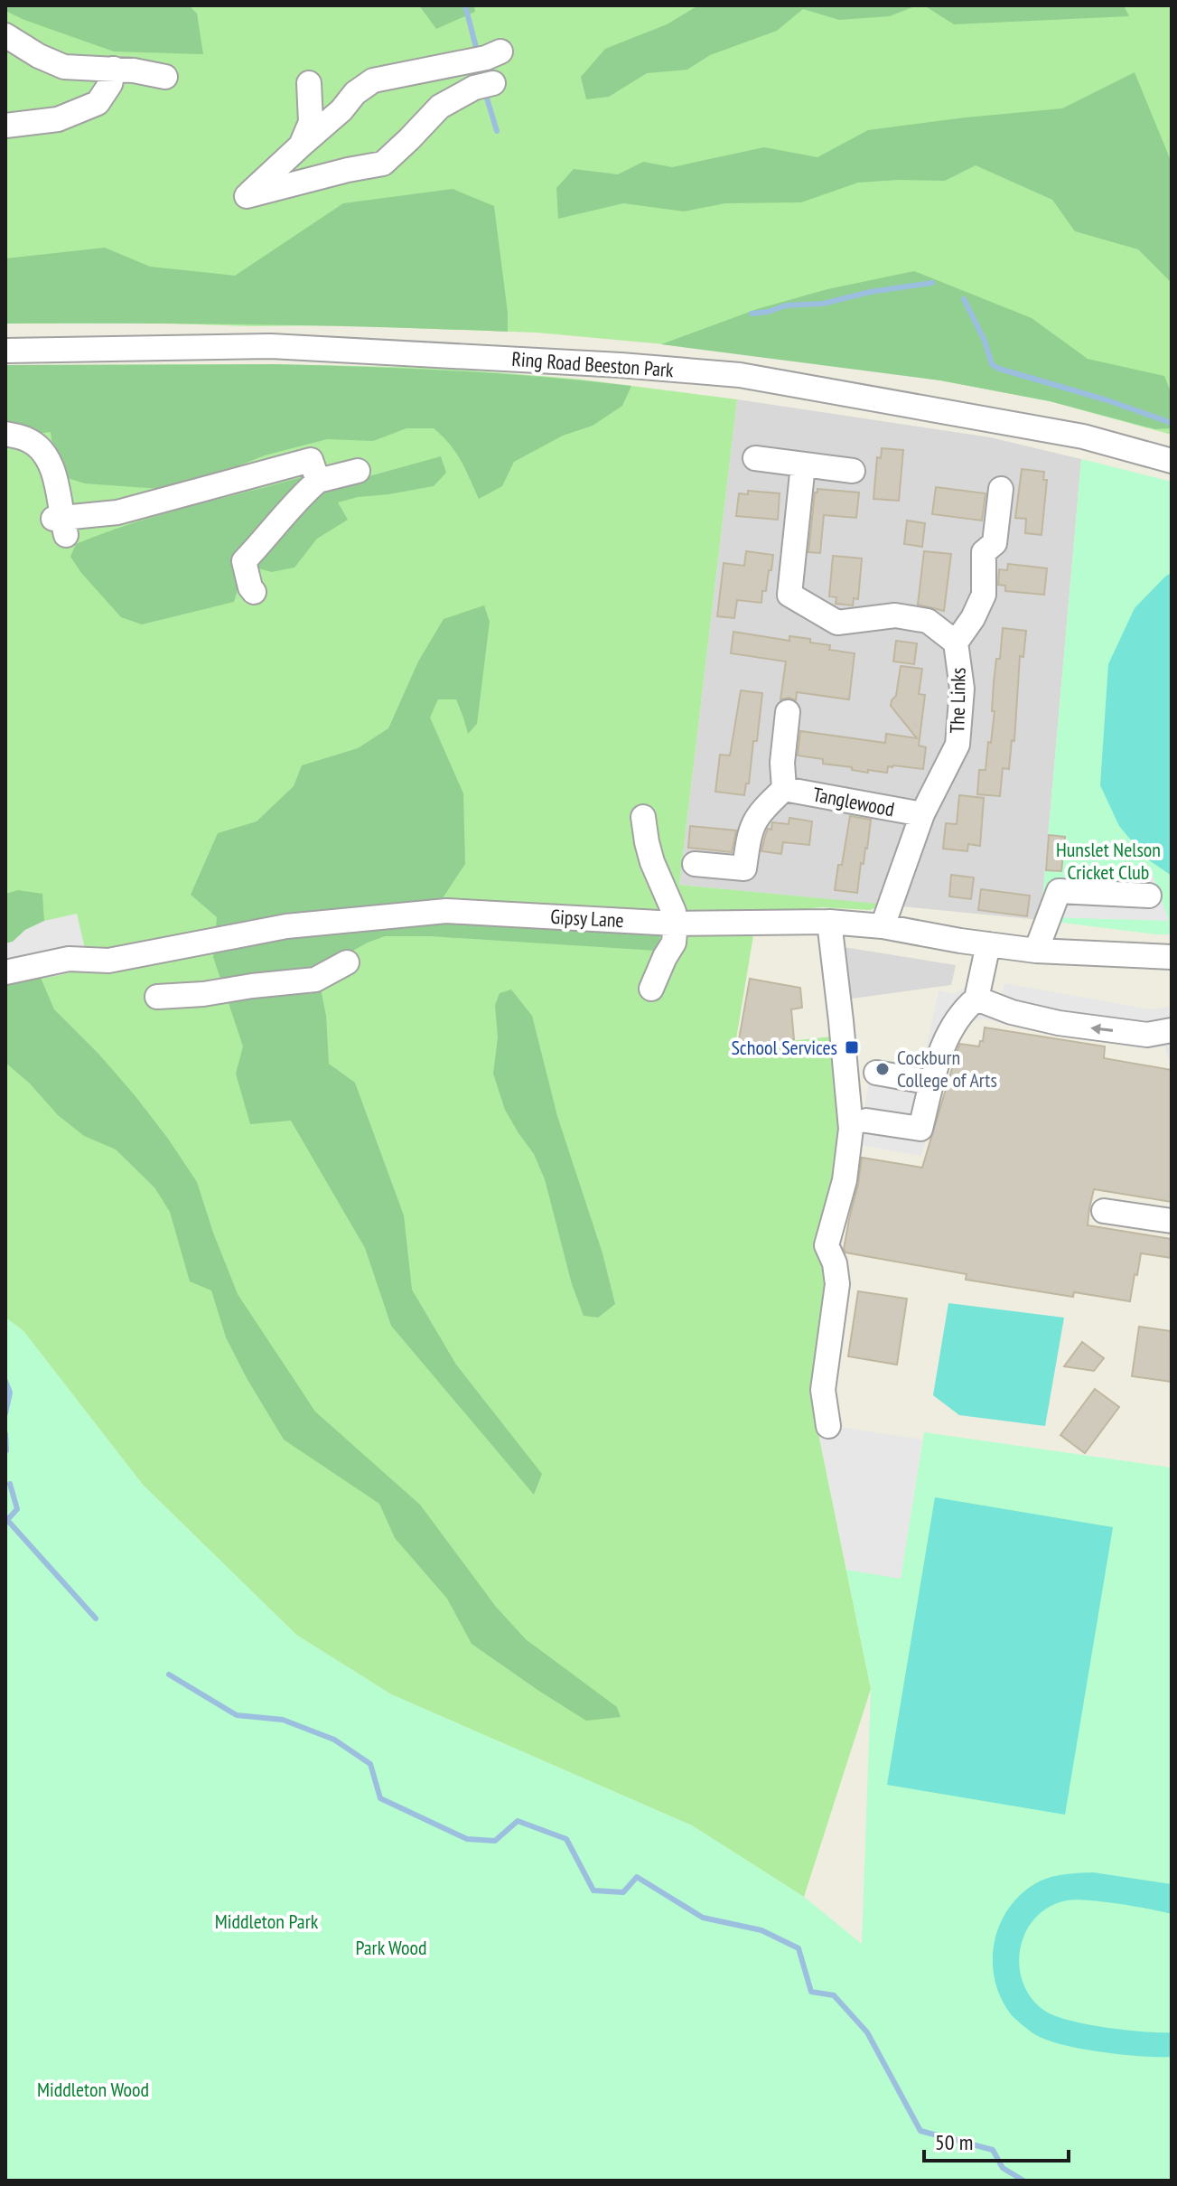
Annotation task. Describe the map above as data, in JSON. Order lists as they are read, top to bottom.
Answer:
{
  "streets": {
    "street": [
      "Ring Road Beeston Park",
      "The Links",
      "Tanglewood",
      "Gipsy Lane"
    ]
  },
  "crossings": [
    ["The Links", "Tanglewood"],
    ["The Links", "Gipsy Lane"]
  ],
  "parks": [
    "Hunslet Nelson Cricket Club",
    "Middleton Park",
    "Park Wood",
    "Middleton Wood"
  ],
  "places": {
    "transit": ["School Services"],
    "other": ["Cockburn College of Arts"]
  },
  "scale_bar": "50 m"
}
